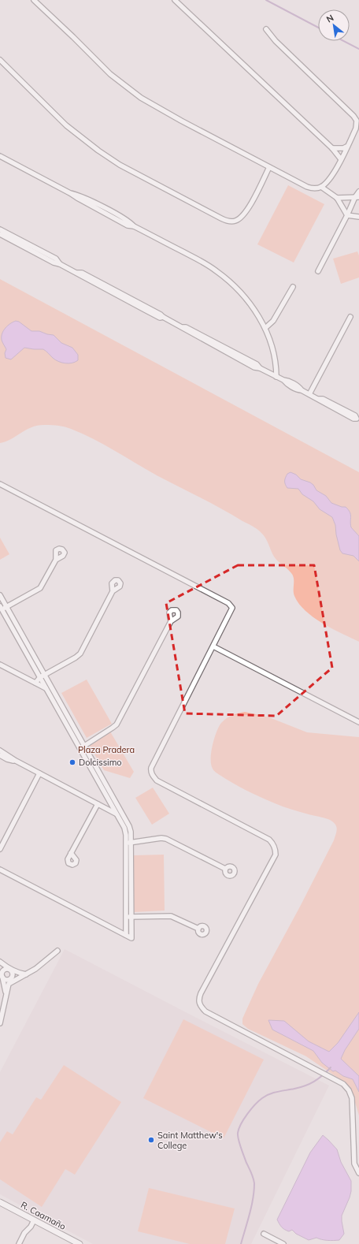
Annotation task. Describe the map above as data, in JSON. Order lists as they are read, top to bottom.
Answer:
{
  "streets": {
    "street": ["R. Caamaño"]
  },
  "parks": ["Plaza Pradera"],
  "places": ["Dolcissimo", "Saint Matthew's College"],
  "north": "top left"
}
